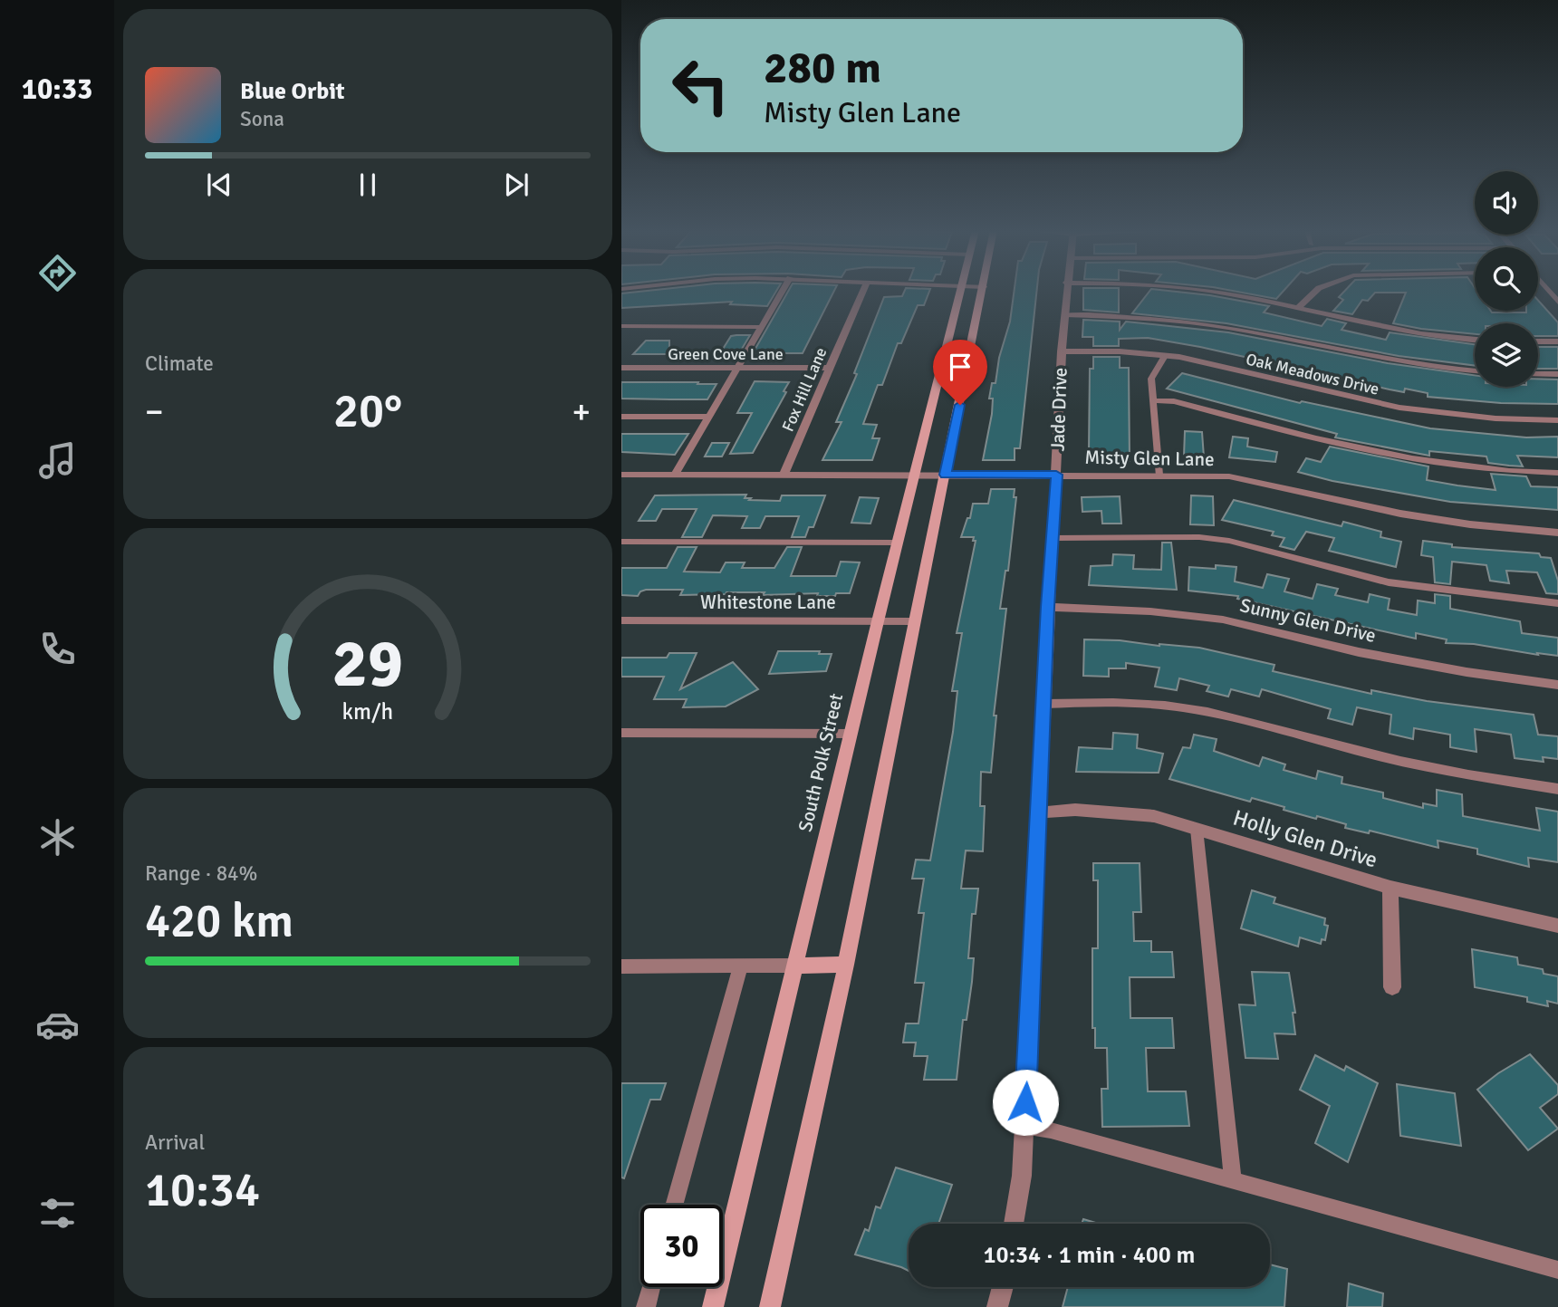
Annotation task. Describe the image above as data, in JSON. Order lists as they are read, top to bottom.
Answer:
{
  "streets": {
    "main road": ["South Polk Street"],
    "street": [
      "Green Cove Lane",
      "Oak Meadows Drive",
      "Fox Hill Lane",
      "Jade Drive",
      "Misty Glen Lane",
      "Whitestone Lane",
      "Sunny Glen Drive",
      "Holly Glen Drive"
    ]
  },
  "crossings": [
    ["Green Cove Lane", "Fox Hill Lane"],
    ["Oak Meadows Drive", "Jade Drive"],
    ["Fox Hill Lane", "Misty Glen Lane"],
    ["Jade Drive", "Misty Glen Lane"],
    ["Jade Drive", "Sunny Glen Drive"],
    ["Jade Drive", "Holly Glen Drive"],
    ["Misty Glen Lane", "South Polk Street"],
    ["Whitestone Lane", "South Polk Street"]
  ],
  "page": {
    "tabs": "10:33",
    "turn": ["280 m", "Misty Glen Lane"],
    "song": ["Blue Orbit", "Sona"],
    "tile": [
      "Climate",
      ["Range · 84%", "420 km"],
      ["Arrival", "10:34"]
    ],
    "heat": ["−", "20°", "+"],
    "limit": "30",
    "trip": "10:34 · 1 min · 400 m",
    "gauge": ["29", "km/h"]
  }
}
